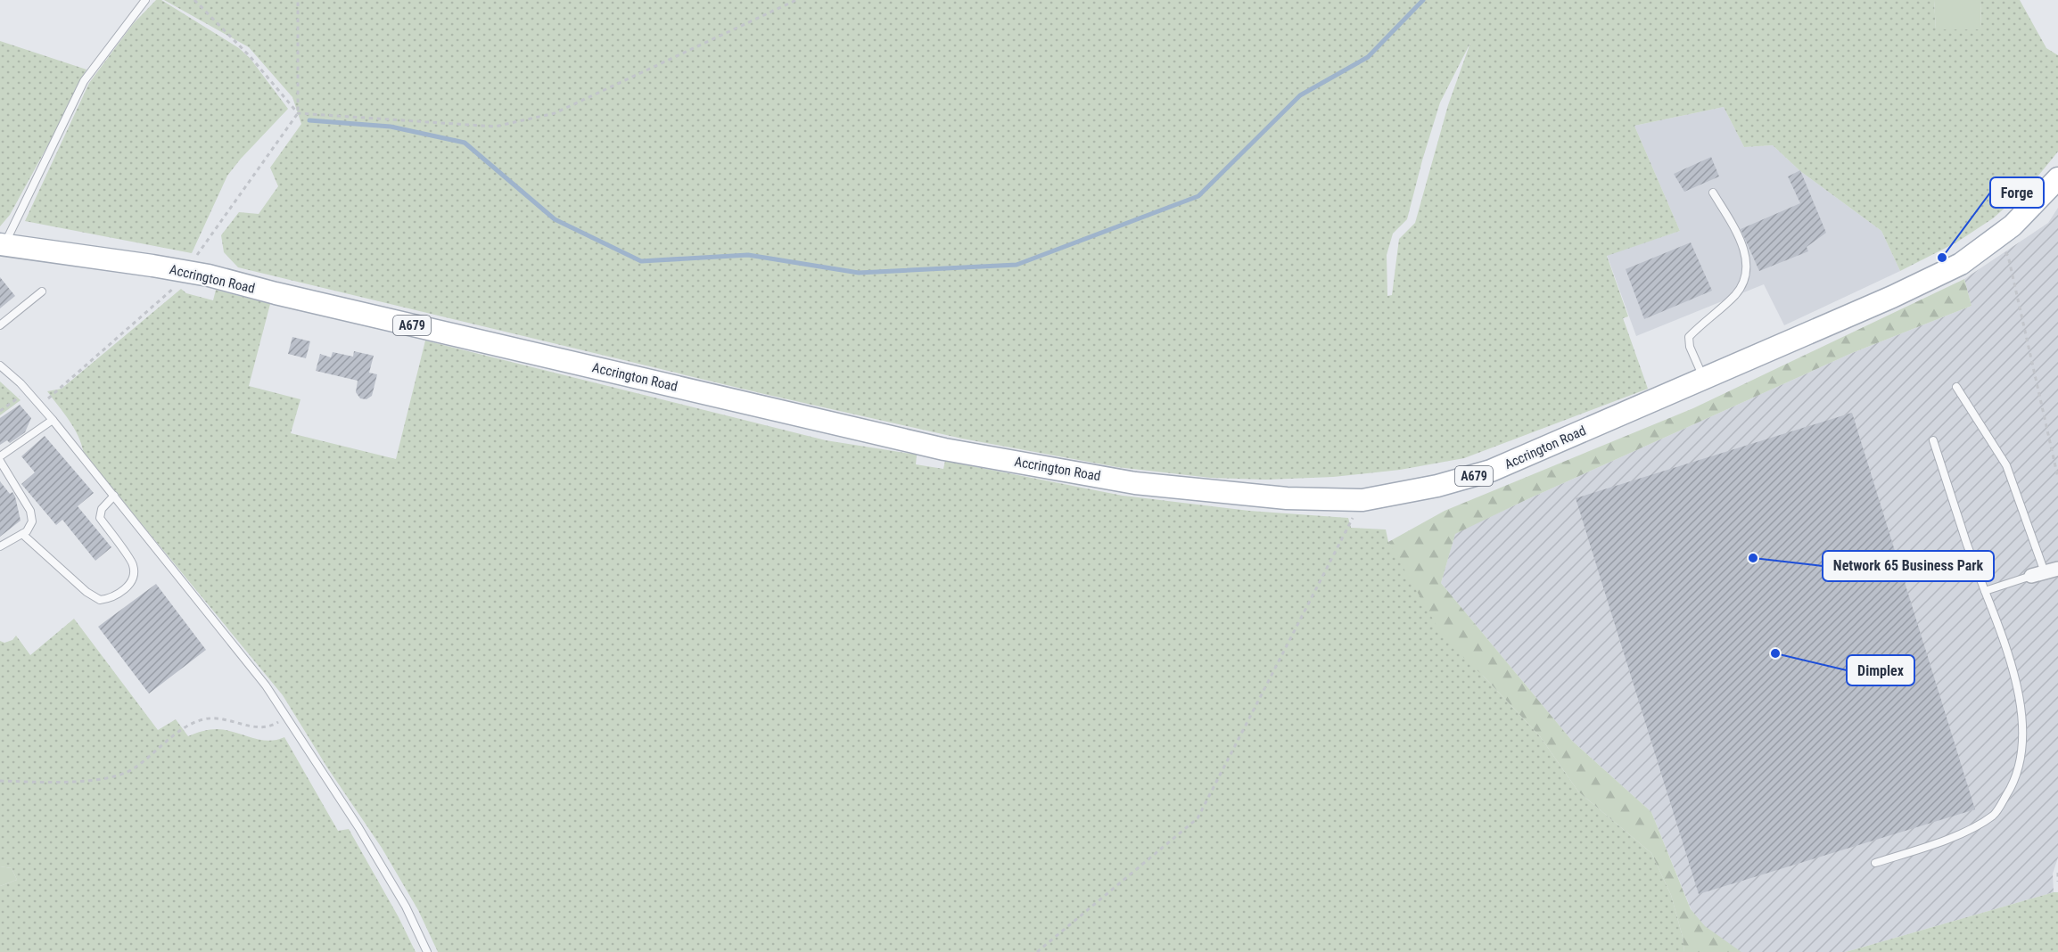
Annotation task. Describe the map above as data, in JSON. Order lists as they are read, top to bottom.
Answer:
{
  "streets": {
    "main road": ["Accrington Road", "A679"]
  },
  "places": ["Forge", "Network 65 Business Park", "Dimplex"]
}
